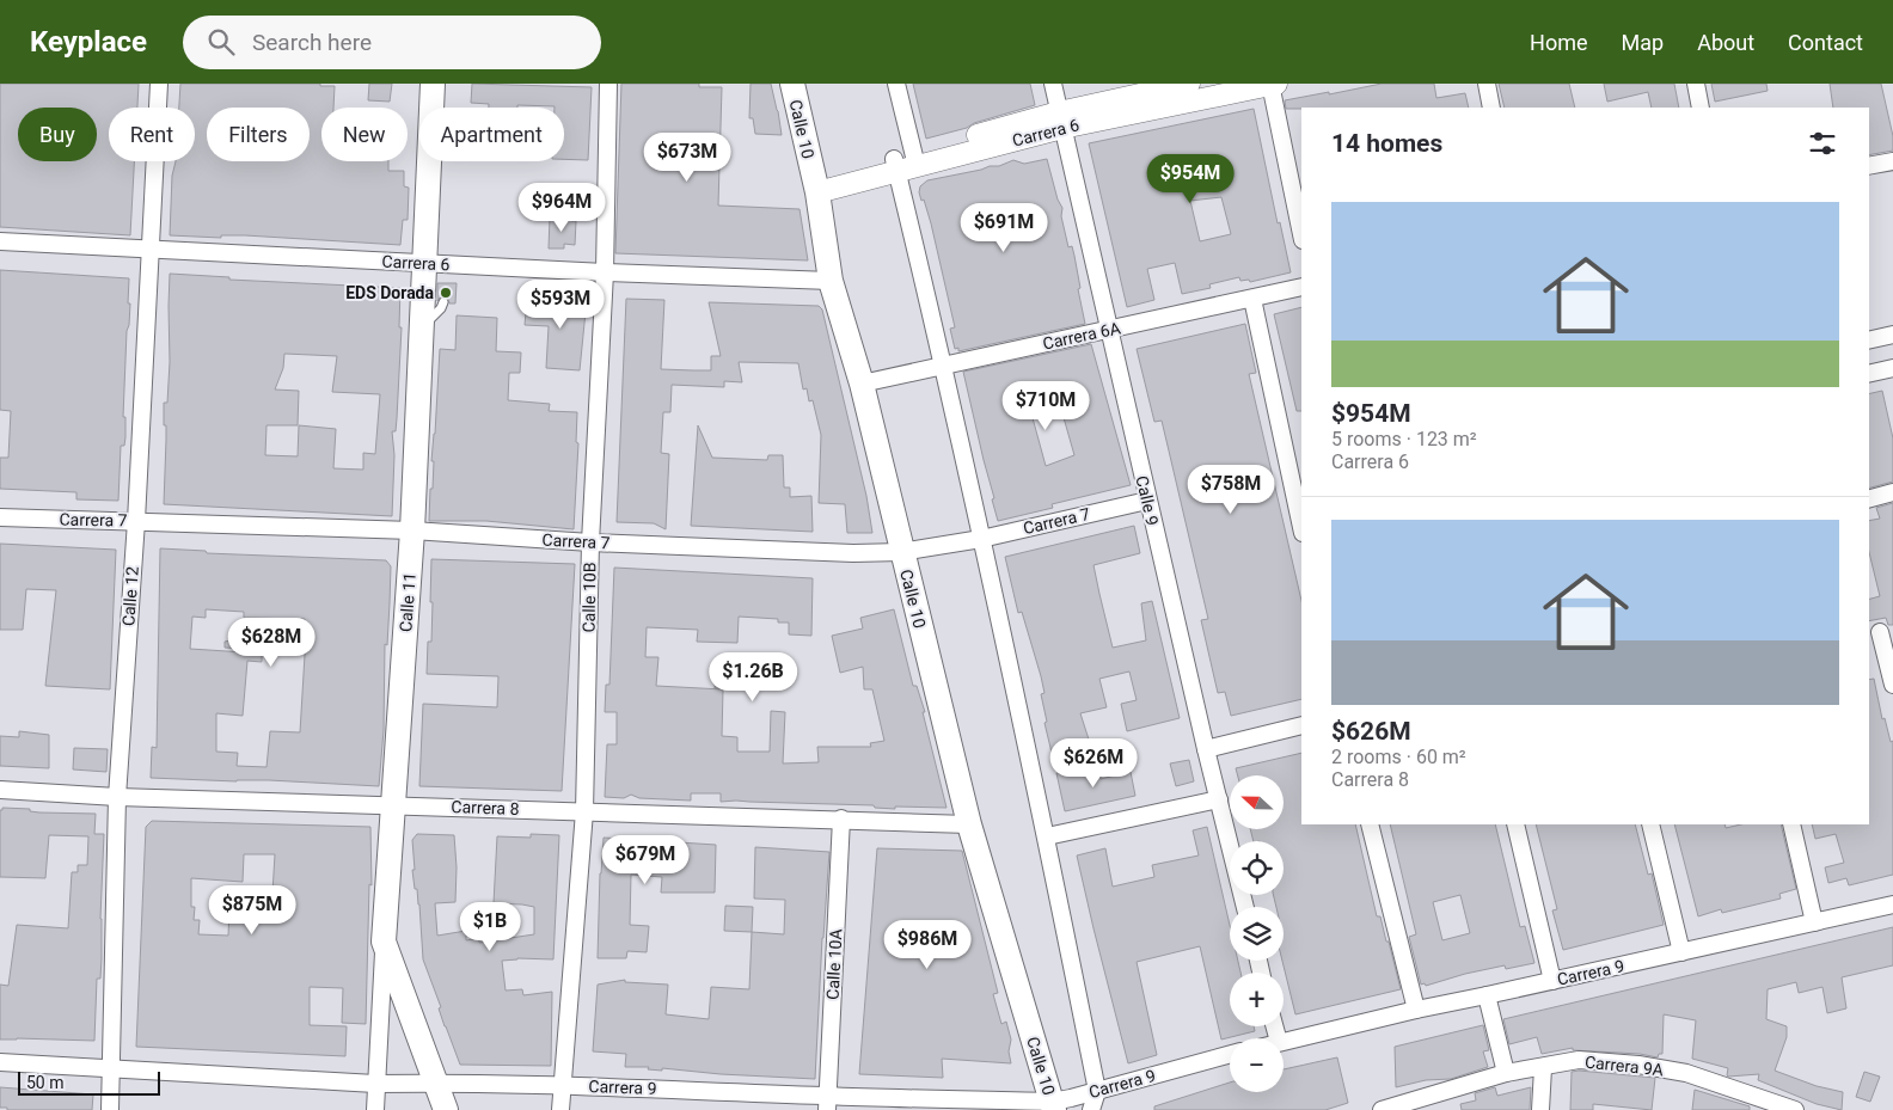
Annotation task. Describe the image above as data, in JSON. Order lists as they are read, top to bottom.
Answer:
{
  "streets": {
    "main road": ["Calle 10", "Calle 11"],
    "street": [
      "Carrera 6",
      "Carrera 6A",
      "Calle 9",
      "Carrera 7",
      "Calle 12",
      "Calle 10B",
      "Carrera 8",
      "Calle 10A",
      "Carrera 9",
      "Carrera 9A"
    ]
  },
  "crossings": [
    ["Calle 10", "Carrera 6"],
    ["Calle 10", "Carrera 6A"],
    ["Calle 10", "Carrera 7"],
    ["Calle 10", "Carrera 8"],
    ["Calle 10", "Carrera 9"],
    ["Carrera 6", "Calle 9"],
    ["Carrera 6", "Calle 12"],
    ["Carrera 6", "Calle 10B"],
    ["Carrera 6", "Calle 11"],
    ["Carrera 6A", "Calle 9"],
    ["Calle 9", "Carrera 7"],
    ["Carrera 7", "Calle 12"],
    ["Carrera 7", "Calle 10B"],
    ["Carrera 7", "Calle 11"],
    ["Calle 12", "Carrera 8"],
    ["Calle 12", "Carrera 9"],
    ["Calle 10B", "Carrera 8"],
    ["Calle 10B", "Carrera 9"],
    ["Calle 11", "Carrera 8"],
    ["Calle 11", "Carrera 9"],
    ["Carrera 8", "Calle 10A"],
    ["Calle 10A", "Carrera 9"]
  ],
  "places": ["EDS Dorada"],
  "scale_bar": "50 m",
  "north": "left",
  "page": {
    "header": "Keyplace",
    "search": "Search here",
    "nav": [
      "Home",
      "Map",
      "About",
      "Contact"
    ],
    "chip": [
      "Buy",
      "Rent",
      "Filters",
      "New",
      "Apartment"
    ],
    "heading": "14 homes",
    "price": [
      "$673M",
      "$954M",
      "$964M",
      "$691M",
      "$593M",
      "$710M",
      "$758M",
      "$628M",
      "$1.26B",
      "$626M",
      "$679M",
      "$875M",
      "$1B",
      "$986M"
    ],
    "list": [
      {
        "name": "$954M",
        "note": "5 rooms · 123 m² · Carrera 6"
      },
      {
        "name": "$626M",
        "note": "2 rooms · 60 m² · Carrera 8"
      }
    ],
    "map_buttons": ["+", "−"],
    "scale": "50 m"
  }
}
